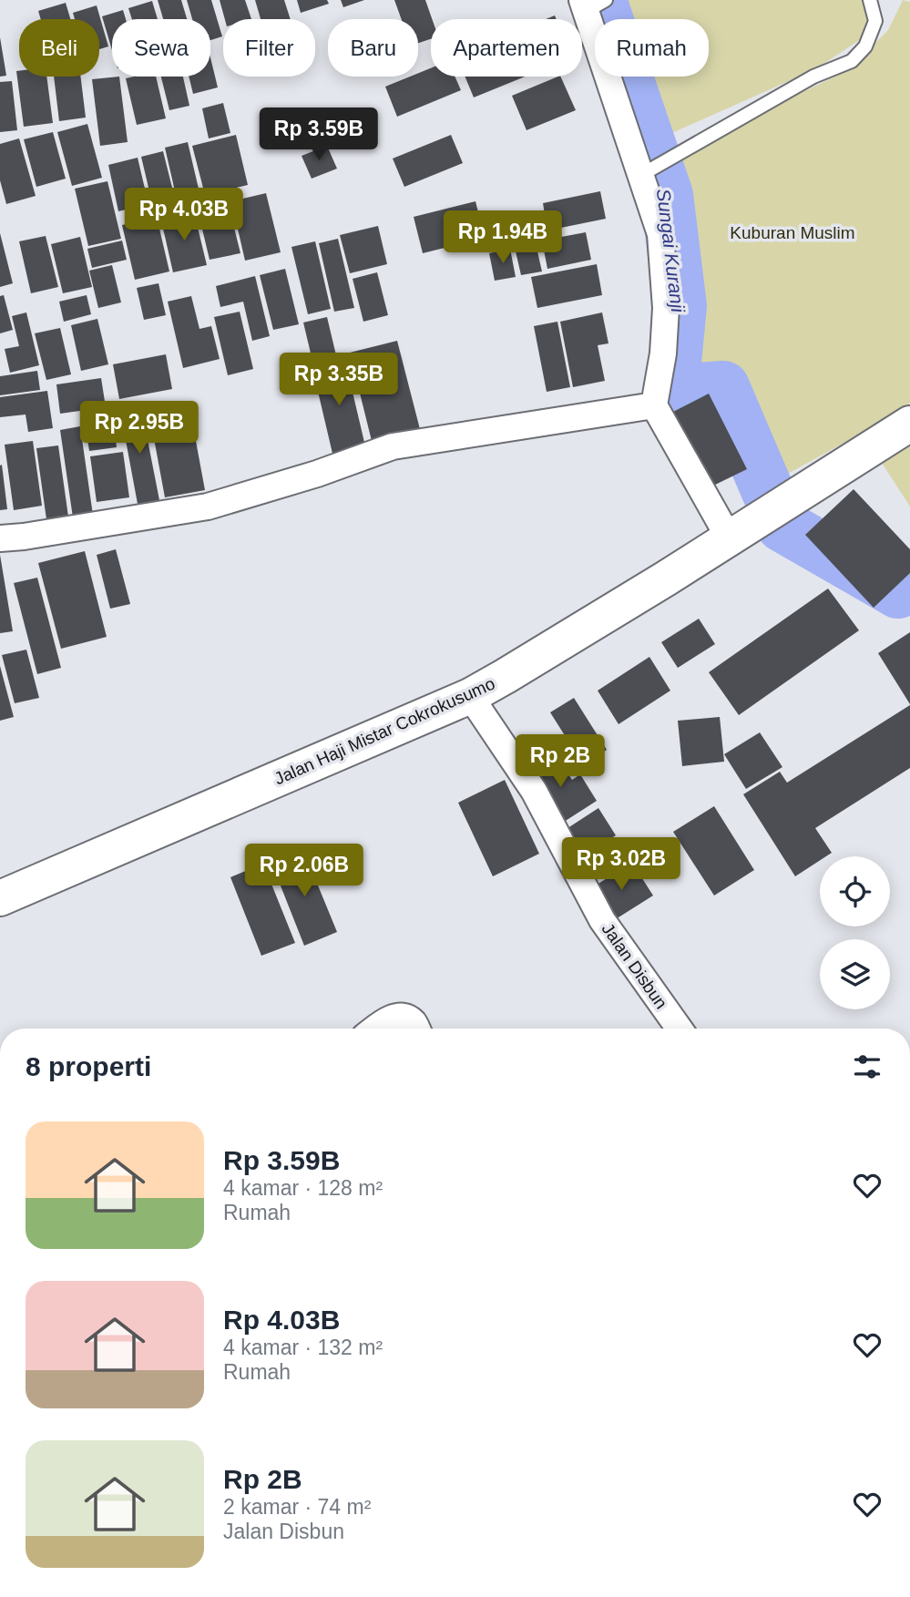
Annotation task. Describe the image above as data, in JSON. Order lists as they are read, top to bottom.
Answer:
{
  "streets": {
    "main road": ["Jalan Haji Mistar Cokrokusumo"],
    "street": ["Jalan Disbun"]
  },
  "crossings": [
    ["Jalan Haji Mistar Cokrokusumo", "Jalan Disbun"]
  ],
  "water": ["Sungai Kuranji"],
  "parks": ["Kuburan Muslim"],
  "page": {
    "chip": [
      "Beli",
      "Sewa",
      "Filter",
      "Baru",
      "Apartemen",
      "Rumah"
    ],
    "price": [
      "Rp 3.59B",
      "Rp 4.03B",
      "Rp 1.94B",
      "Rp 3.35B",
      "Rp 2.95B",
      "Rp 2B",
      "Rp 3.02B",
      "Rp 2.06B"
    ],
    "heading": "8 properti",
    "list": [
      {
        "name": "Rp 3.59B",
        "note": "4 kamar · 128 m² · Rumah"
      },
      {
        "name": "Rp 4.03B",
        "note": "4 kamar · 132 m² · Rumah"
      },
      {
        "name": "Rp 2B",
        "note": "2 kamar · 74 m² · Jalan Disbun"
      }
    ]
  }
}
